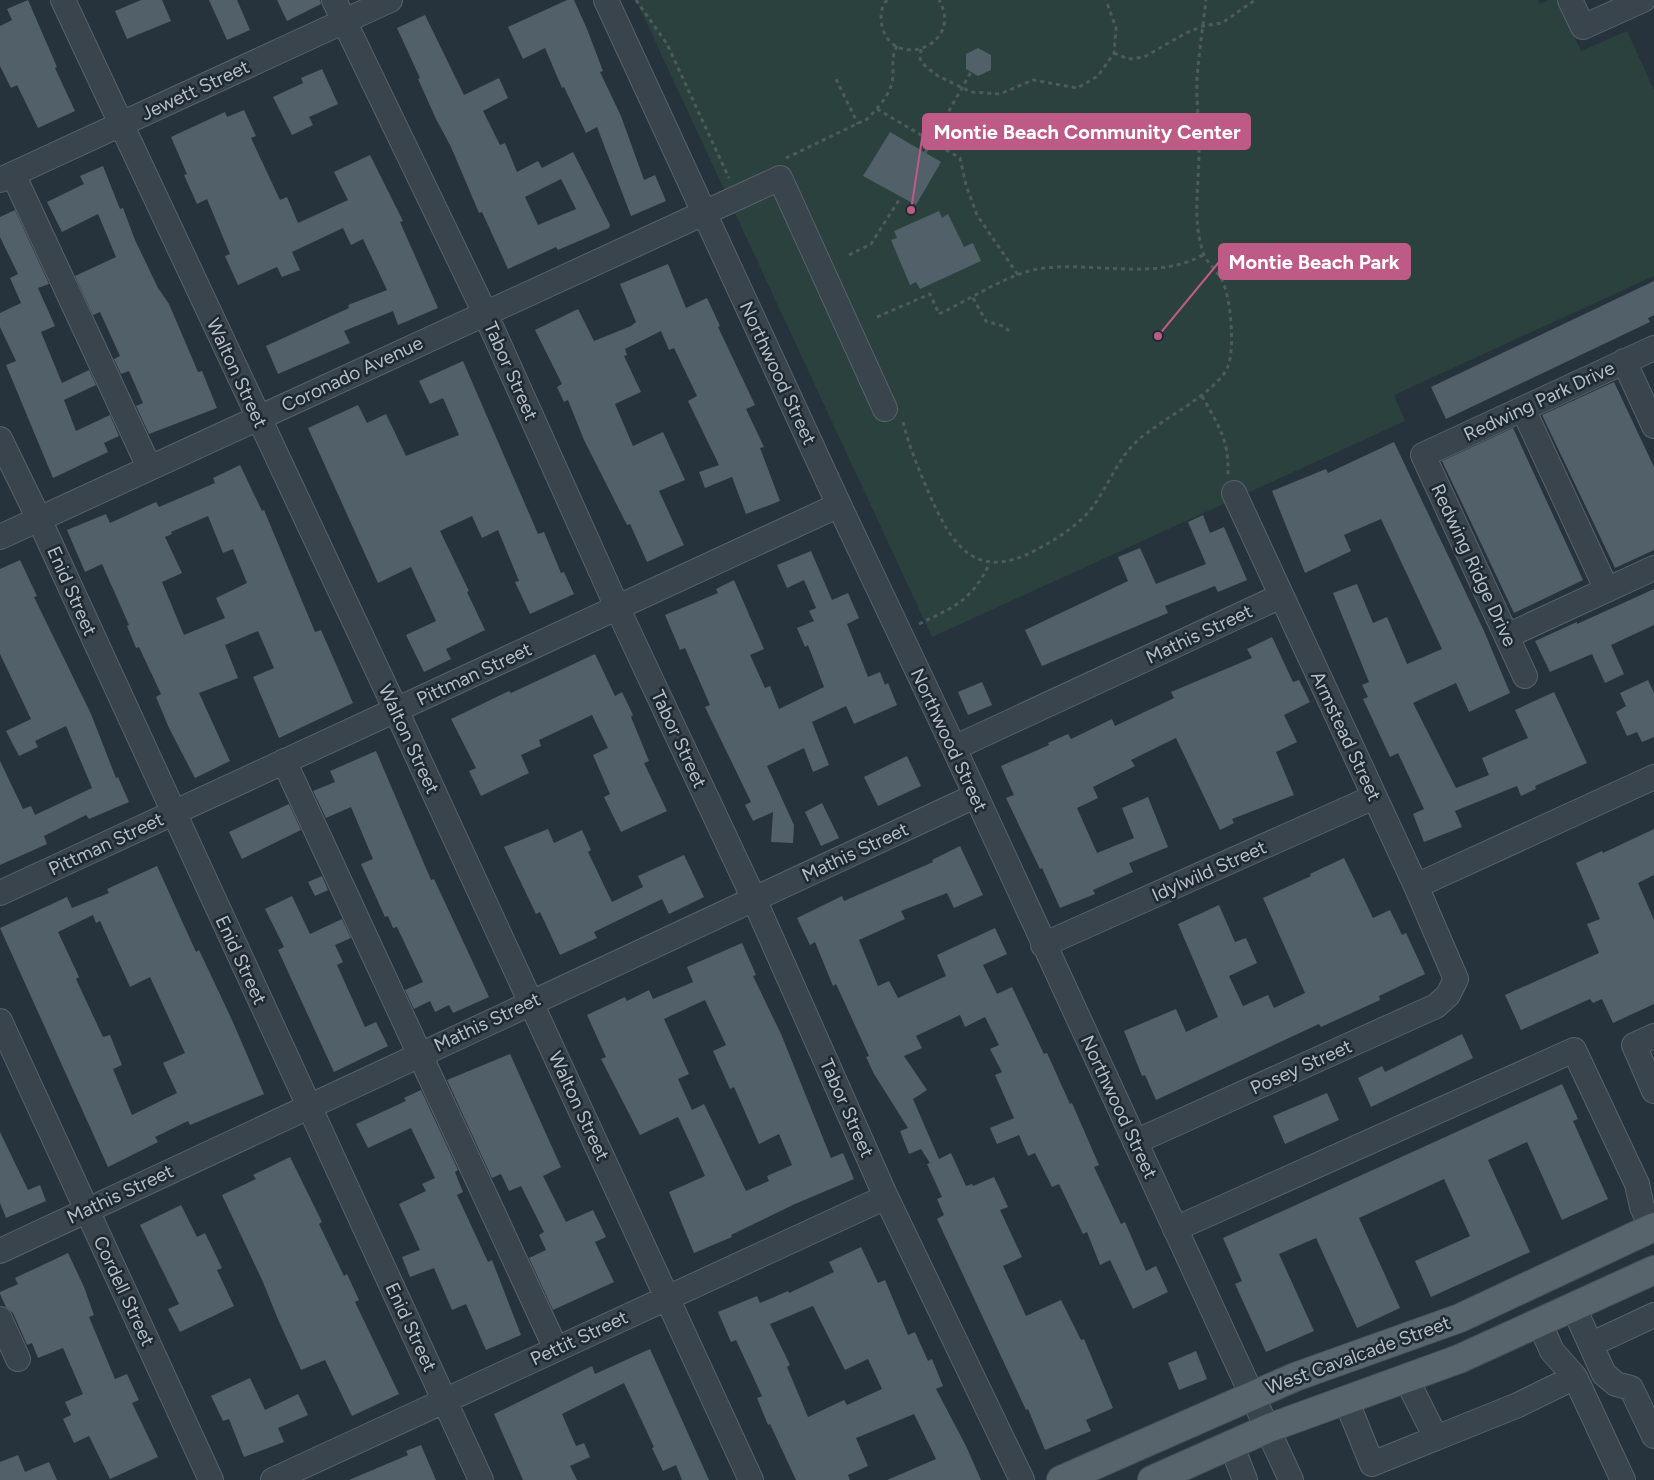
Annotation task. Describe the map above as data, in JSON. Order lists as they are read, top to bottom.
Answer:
{
  "streets": {
    "main road": ["West Cavalcade Street"],
    "street": [
      "Jewett Street",
      "Tabor Street",
      "Walton Street",
      "Northwood Street",
      "Coronado Avenue",
      "Redwing Park Drive",
      "Redwing Ridge Drive",
      "Enid Street",
      "Mathis Street",
      "Pittman Street",
      "Armstead Street",
      "Idylwild Street",
      "Posey Street",
      "Cordell Street",
      "Pettit Street"
    ]
  },
  "crossings": [
    ["Jewett Street", "Tabor Street"],
    ["Jewett Street", "Walton Street"],
    ["Tabor Street", "Coronado Avenue"],
    ["Tabor Street", "Mathis Street"],
    ["Tabor Street", "Pittman Street"],
    ["Tabor Street", "Pettit Street"],
    ["Walton Street", "Coronado Avenue"],
    ["Walton Street", "Mathis Street"],
    ["Walton Street", "Pittman Street"],
    ["Walton Street", "Pettit Street"],
    ["Northwood Street", "Coronado Avenue"],
    ["Northwood Street", "Mathis Street"],
    ["Northwood Street", "Pittman Street"],
    ["Northwood Street", "Idylwild Street"],
    ["Northwood Street", "Posey Street"],
    ["Northwood Street", "West Cavalcade Street"],
    ["Coronado Avenue", "Enid Street"],
    ["Redwing Park Drive", "Redwing Ridge Drive"],
    ["Enid Street", "Mathis Street"],
    ["Enid Street", "Pittman Street"],
    ["Enid Street", "Pettit Street"],
    ["Mathis Street", "Armstead Street"],
    ["Mathis Street", "Cordell Street"],
    ["Armstead Street", "Idylwild Street"],
    ["Armstead Street", "Posey Street"]
  ],
  "places": ["Montie Beach Community Center", "Montie Beach Park"]
}
